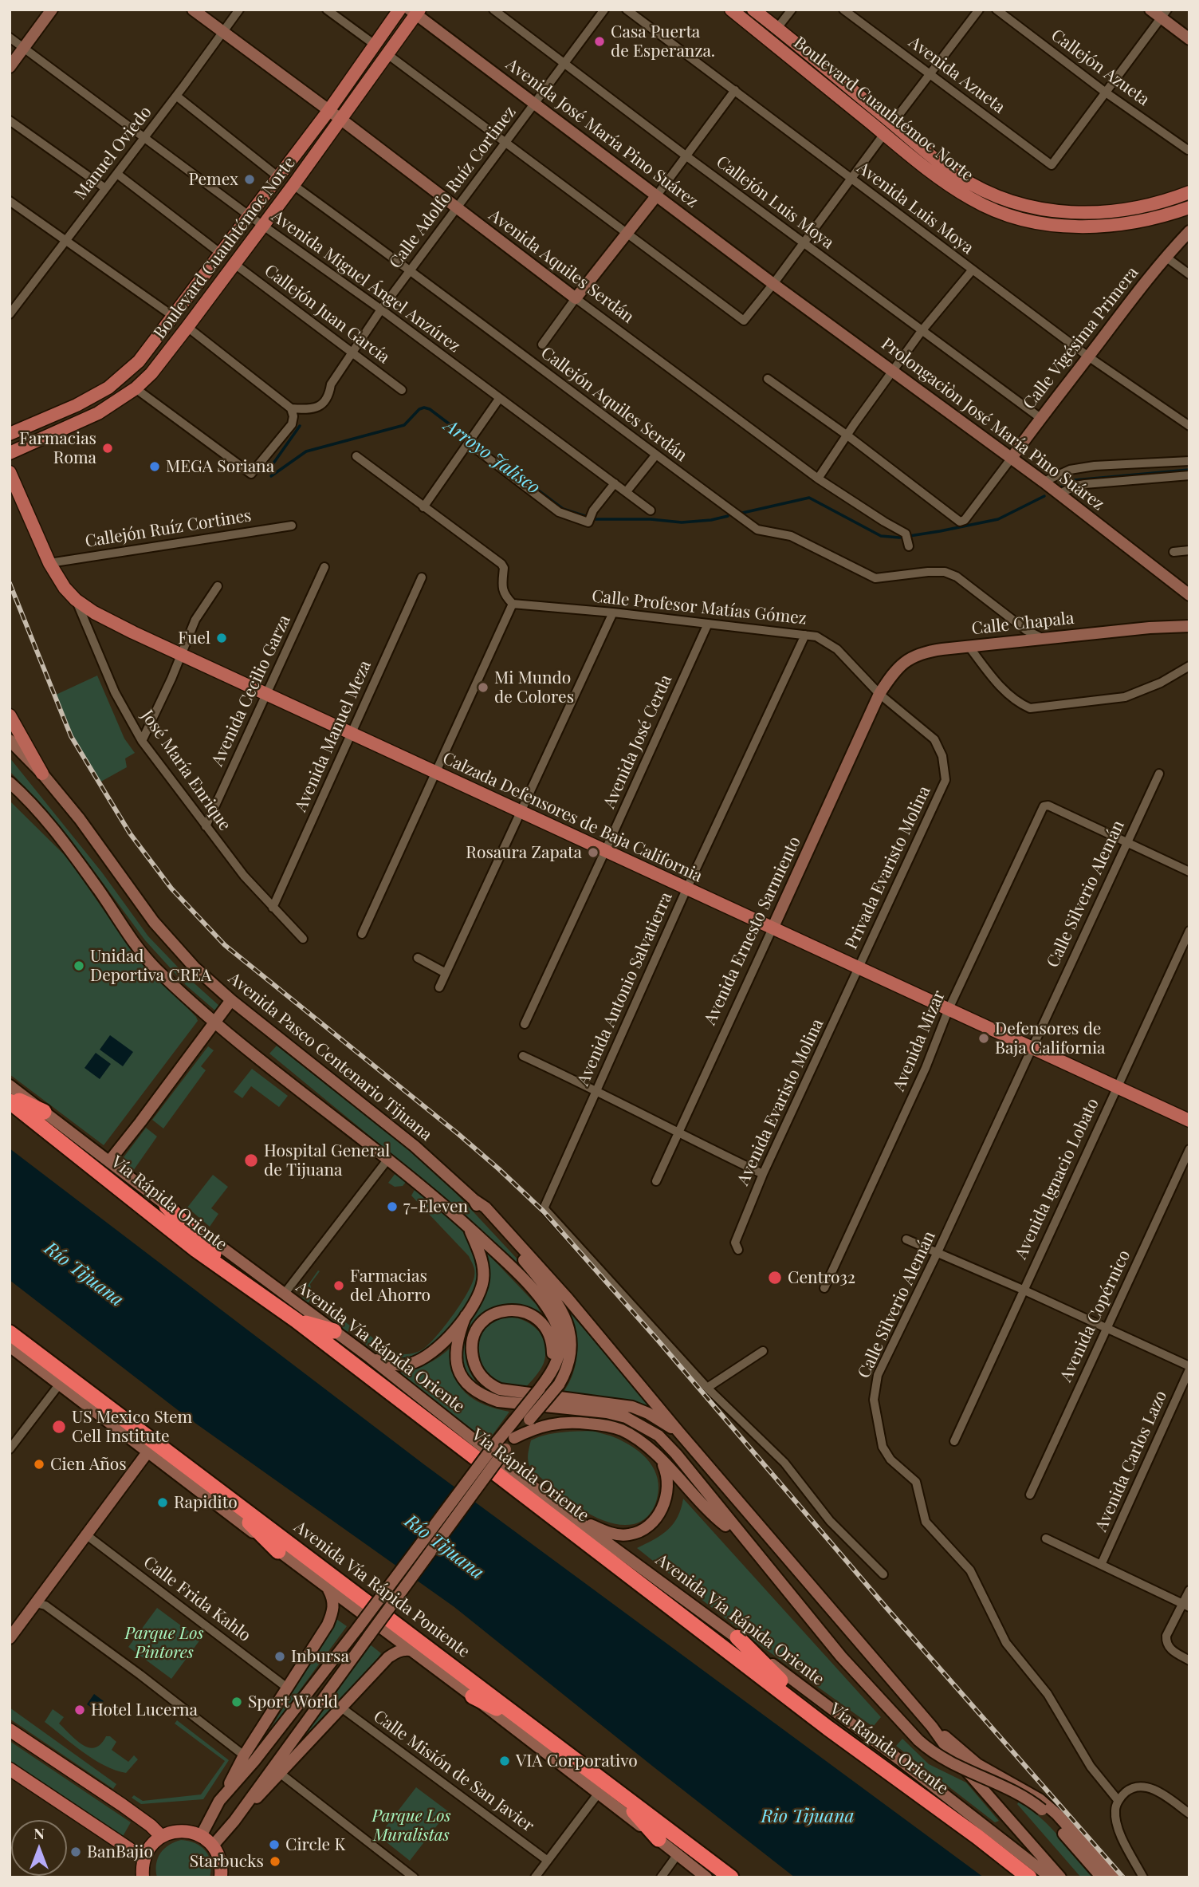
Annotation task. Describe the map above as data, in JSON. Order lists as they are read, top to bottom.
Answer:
{
  "streets": {
    "highway": ["Vía Rápida Oriente", "Avenida Vía Rápida Poniente"],
    "main road": [
      "Boulevard Cuauhtémoc Norte",
      "Avenida José María Pino Suárez",
      "Avenida Aquiles Serdán",
      "Calle Vigésima Primera",
      "Prolongaciòn José María Pino Suárez",
      "Calle Chapala",
      "Calzada Defensores de Baja California",
      "Avenida Ernesto Sarmiento",
      "Avenida Paseo Centenario Tijuana",
      "Avenida Vía Rápida Oriente"
    ],
    "street": [
      "Callejón Azueta",
      "Avenida Azueta",
      "Manuel Oviedo",
      "Calle Adolfo Ruíz Cortinez",
      "Callejón Luis Moya",
      "Avenida Luis Moya",
      "Avenida Miguel Ángel Anzúrez",
      "Callejón Juan García",
      "Callejón Aquiles Serdán",
      "Callejón Ruíz Cortines",
      "Calle Profesor Matías Gómez",
      "Avenida Cecilio Garza",
      "Avenida Manuel Meza",
      "Avenida José Cerda",
      "José María Enrique",
      "Privada Evaristo Molina",
      "Calle Silverio Alemán",
      "Avenida Antonio Salvatierra",
      "Avenida Mizar",
      "Avenida Evaristo Molina",
      "Avenida Ignacio Lobato",
      "Avenida Copérnico",
      "Avenida Carlos Lazo",
      "Calle Frida Kahlo",
      "Calle Misión de San Javier"
    ]
  },
  "crossings": [
    ["Callejón Azueta", "Avenida Azueta"],
    ["Boulevard Cuauhtémoc Norte", "Avenida José María Pino Suárez"],
    ["Boulevard Cuauhtémoc Norte", "Avenida Aquiles Serdán"],
    ["Boulevard Cuauhtémoc Norte", "Avenida Miguel Ángel Anzúrez"],
    ["Boulevard Cuauhtémoc Norte", "Callejón Juan García"],
    ["Boulevard Cuauhtémoc Norte", "Callejón Aquiles Serdán"],
    ["Avenida José María Pino Suárez", "Calle Adolfo Ruíz Cortinez"],
    ["Avenida José María Pino Suárez", "Prolongaciòn José María Pino Suárez"],
    ["Manuel Oviedo", "Avenida Aquiles Serdán"],
    ["Manuel Oviedo", "Avenida Miguel Ángel Anzúrez"],
    ["Calle Adolfo Ruíz Cortinez", "Callejón Luis Moya"],
    ["Calle Adolfo Ruíz Cortinez", "Avenida Aquiles Serdán"],
    ["Calle Adolfo Ruíz Cortinez", "Avenida Miguel Ángel Anzúrez"],
    ["Calle Adolfo Ruíz Cortinez", "Callejón Juan García"],
    ["Calle Adolfo Ruíz Cortinez", "Callejón Aquiles Serdán"],
    ["Callejón Luis Moya", "Calle Vigésima Primera"],
    ["Avenida Luis Moya", "Calle Vigésima Primera"],
    ["Calle Vigésima Primera", "Prolongaciòn José María Pino Suárez"],
    ["Callejón Aquiles Serdán", "Calle Chapala"],
    ["Callejón Ruíz Cortines", "Calzada Defensores de Baja California"],
    ["Calle Profesor Matías Gómez", "Calle Chapala"],
    ["Calle Profesor Matías Gómez", "Avenida José Cerda"],
    ["Calle Profesor Matías Gómez", "Privada Evaristo Molina"],
    ["Calle Profesor Matías Gómez", "Avenida Ernesto Sarmiento"],
    ["Calle Profesor Matías Gómez", "Avenida Antonio Salvatierra"],
    ["Calle Chapala", "Avenida Ernesto Sarmiento"],
    ["Avenida Cecilio Garza", "José María Enrique"],
    ["Avenida Cecilio Garza", "Calzada Defensores de Baja California"],
    ["Avenida Manuel Meza", "José María Enrique"],
    ["Avenida Manuel Meza", "Calzada Defensores de Baja California"],
    ["Avenida José Cerda", "Calzada Defensores de Baja California"],
    ["José María Enrique", "Calzada Defensores de Baja California"],
    ["Calzada Defensores de Baja California", "Privada Evaristo Molina"],
    ["Calzada Defensores de Baja California", "Calle Silverio Alemán"],
    ["Calzada Defensores de Baja California", "Avenida Ernesto Sarmiento"],
    ["Calzada Defensores de Baja California", "Avenida Antonio Salvatierra"],
    ["Calzada Defensores de Baja California", "Avenida Mizar"],
    ["Calzada Defensores de Baja California", "Avenida Evaristo Molina"],
    ["Calzada Defensores de Baja California", "Avenida Ignacio Lobato"],
    ["Privada Evaristo Molina", "Avenida Evaristo Molina"],
    ["Calle Silverio Alemán", "Avenida Mizar"]
  ],
  "water": ["Arroyo Jalisco", "Río Tijuana", "Rio Tijuana"],
  "parks": ["Parque Los Pintores", "Parque Los Muralistas"],
  "places": [
    "Casa Puerta de Esperanza.",
    "Pemex",
    "Farmacias Roma",
    "MEGA Soriana",
    "Fuel",
    "Mi Mundo de Colores",
    "Rosaura Zapata",
    "Unidad Deportiva CREA",
    "Defensores de Baja California",
    "Hospital General de Tijuana",
    "7-Eleven",
    "Centro32",
    "Farmacias del Ahorro",
    "US Mexico Stem Cell Institute",
    "Cien Años",
    "Rapidito",
    "Inbursa",
    "Sport World",
    "Hotel Lucerna",
    "VIA Corporativo",
    "Circle K",
    "BanBajio",
    "Starbucks"
  ],
  "north": "top"
}
